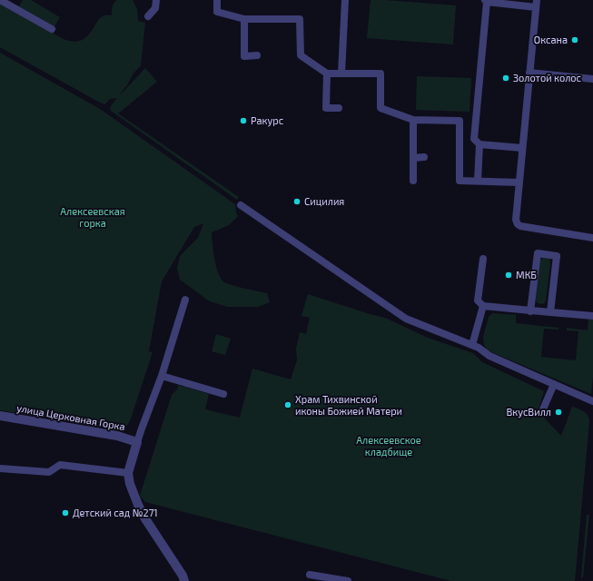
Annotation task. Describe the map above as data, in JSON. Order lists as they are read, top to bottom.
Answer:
{
  "streets": {
    "street": ["улица Церковная Горка"]
  },
  "parks": ["Алексеевская горка", "Алексеевское кладбище"],
  "places": [
    "Оксана",
    "Золотой колос",
    "Ракурс",
    "Сицилия",
    "МКБ",
    "Храм Тихвинской иконы Божией Матери",
    "ВкусВилл",
    "Детский сад №271"
  ]
}
